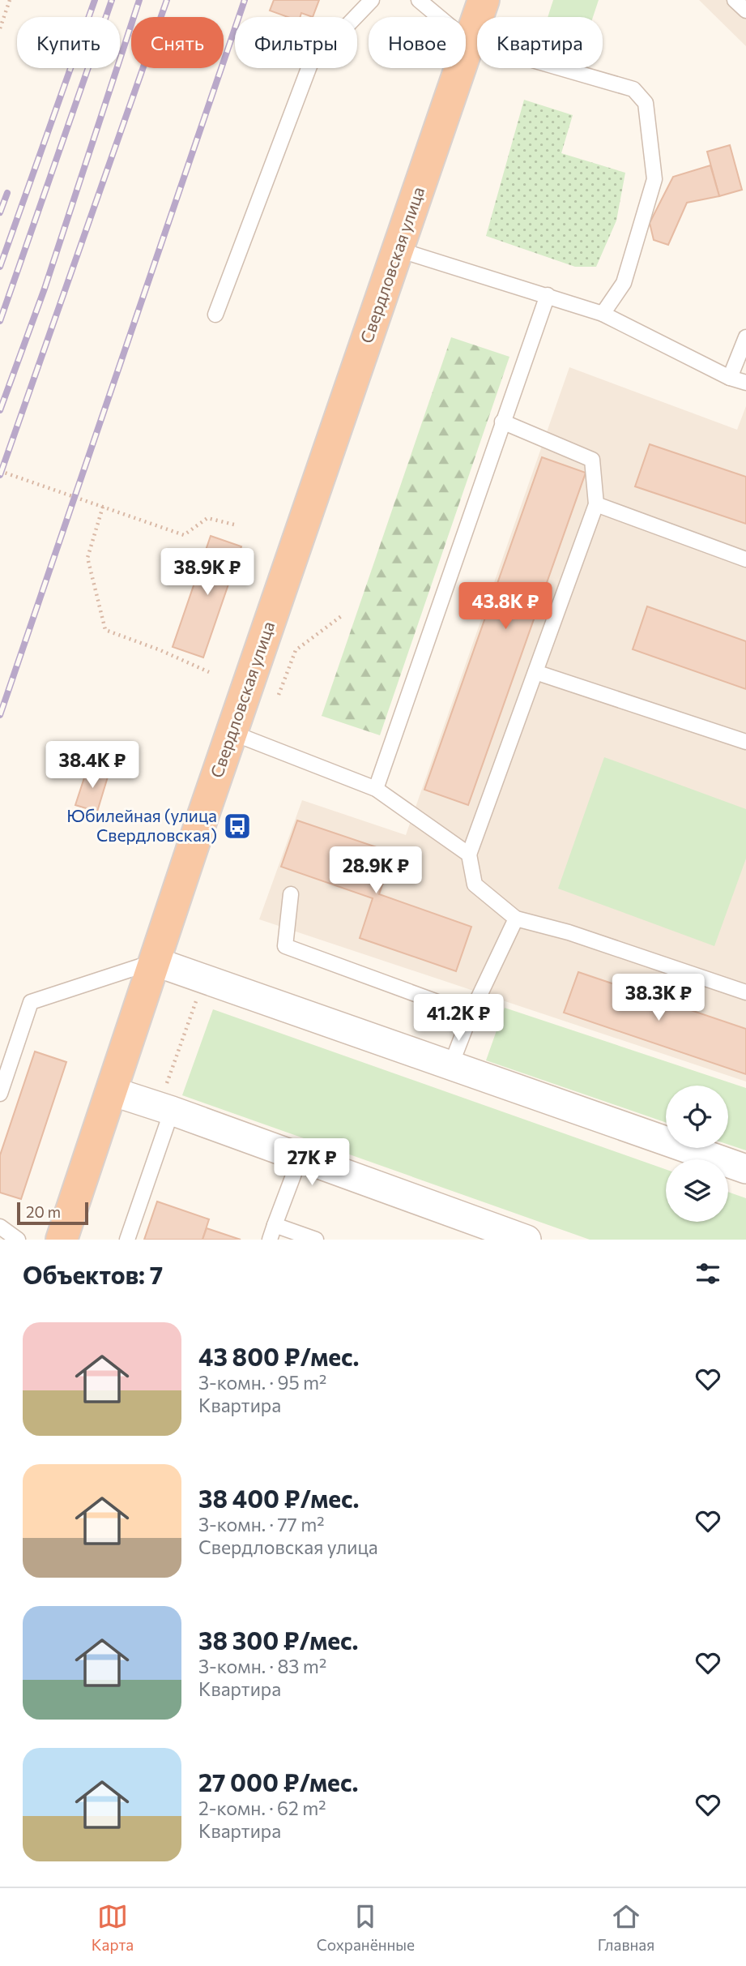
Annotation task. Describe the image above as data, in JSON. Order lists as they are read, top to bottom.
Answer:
{
  "streets": {
    "highway": ["Свердловская улица"]
  },
  "places": {
    "bus stop": ["Юбилейная (улица Свердловская)"]
  },
  "scale_bar": "20 m",
  "page": {
    "chip": [
      "Купить",
      "Снять",
      "Фильтры",
      "Новое",
      "Квартира"
    ],
    "price": [
      "38.9K ₽",
      "43.8K ₽",
      "38.4K ₽",
      "28.9K ₽",
      "38.3K ₽",
      "41.2K ₽",
      "27K ₽"
    ],
    "scale": "20 m",
    "heading": "Объектов: 7",
    "list": [
      {
        "name": "43 800 ₽/мес.",
        "note": "3-комн. · 95 m² · Квартира"
      },
      {
        "name": "38 400 ₽/мес.",
        "note": "3-комн. · 77 m² · Свердловская улица"
      },
      {
        "name": "38 300 ₽/мес.",
        "note": "3-комн. · 83 m² · Квартира"
      },
      {
        "name": "27 000 ₽/мес.",
        "note": "2-комн. · 62 m² · Квартира"
      }
    ],
    "tabs": ["Карта", "Сохранённые", "Главная"]
  }
}
